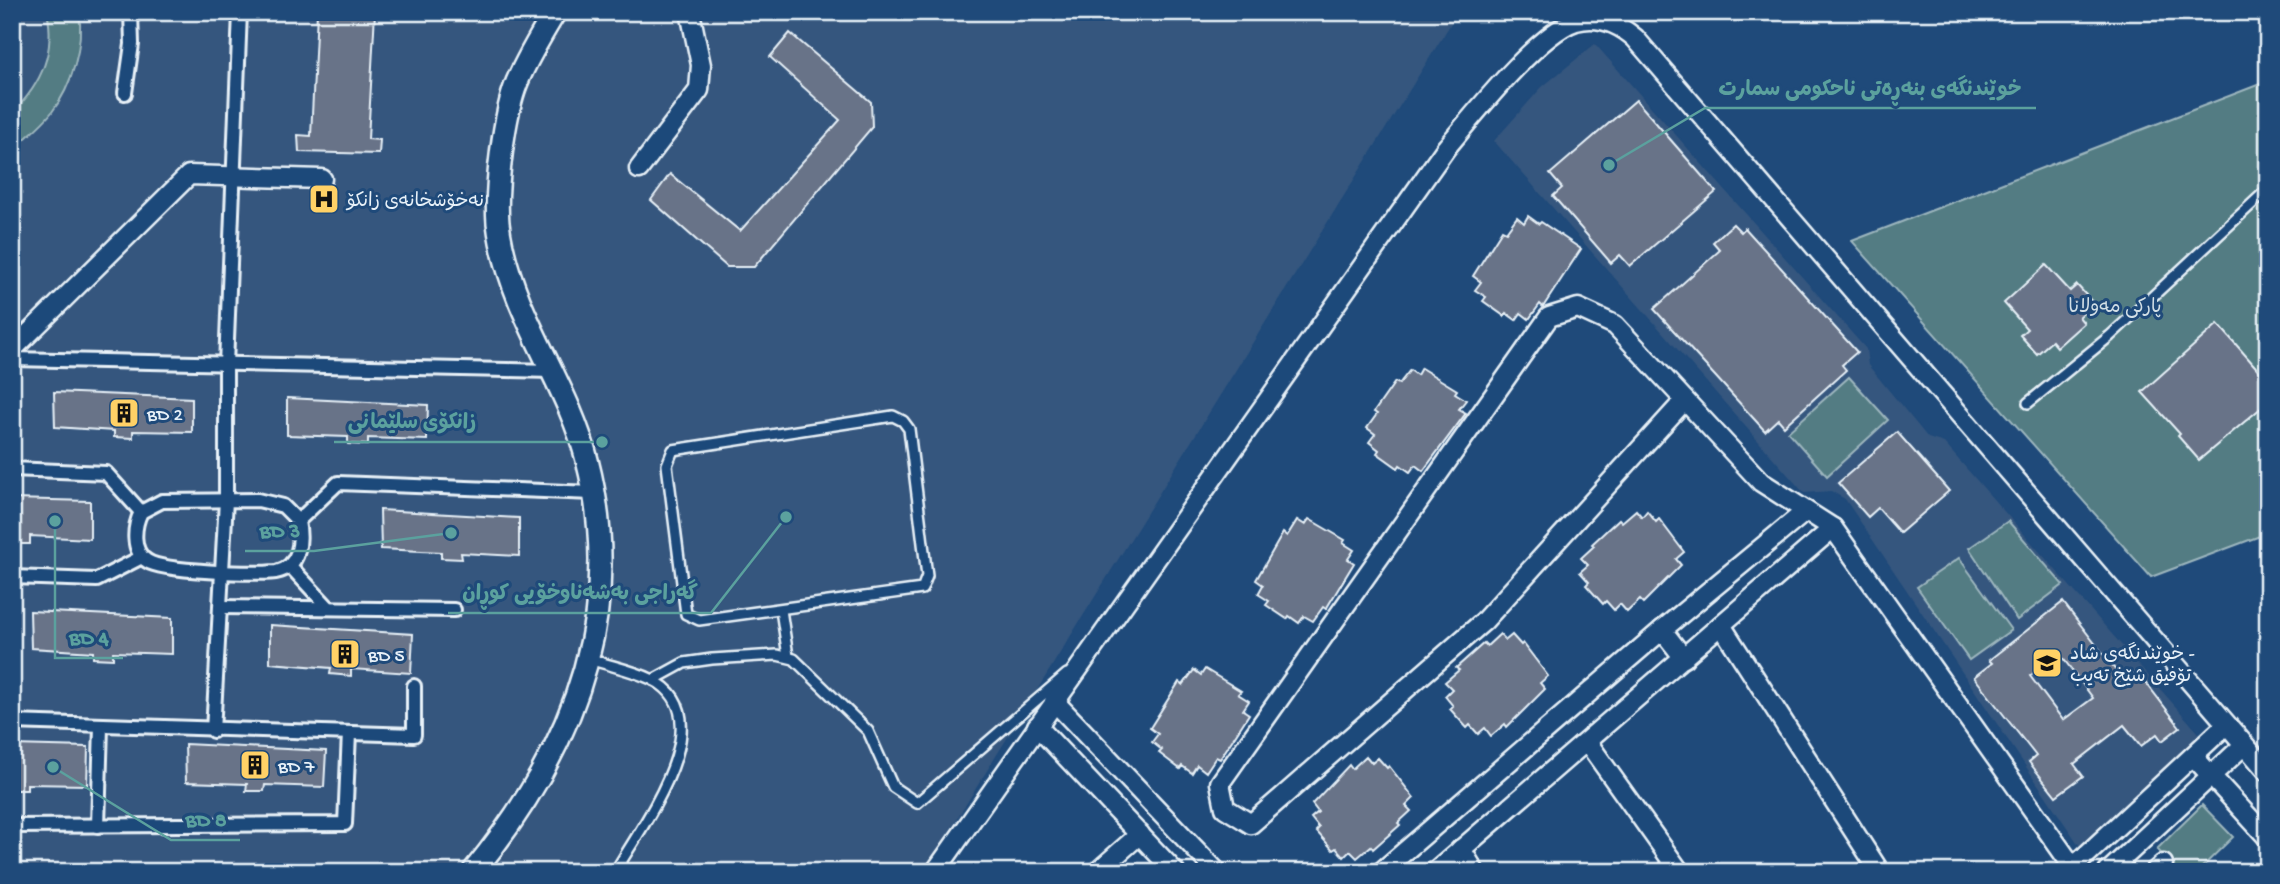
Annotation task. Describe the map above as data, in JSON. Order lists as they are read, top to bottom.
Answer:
{
  "parks": ["پارکی مەولانا"],
  "places": {
    "other": [
      "خوێندنگەی بنەڕەتی ناحکومی سمارت",
      "زانکۆی سلێمانی",
      "گەراجی بەشەناوخۆیی کوڕان",
      "BD 4",
      "BD 3",
      "BD 8"
    ],
    "hospital": ["نەخۆشخانەی زانکۆ"],
    "building": ["BD 2", "BD 5", "BD 7"],
    "school or university": ["خوێندنگەی شاد - تۆفیق شێخ تەیب"]
  }
}
